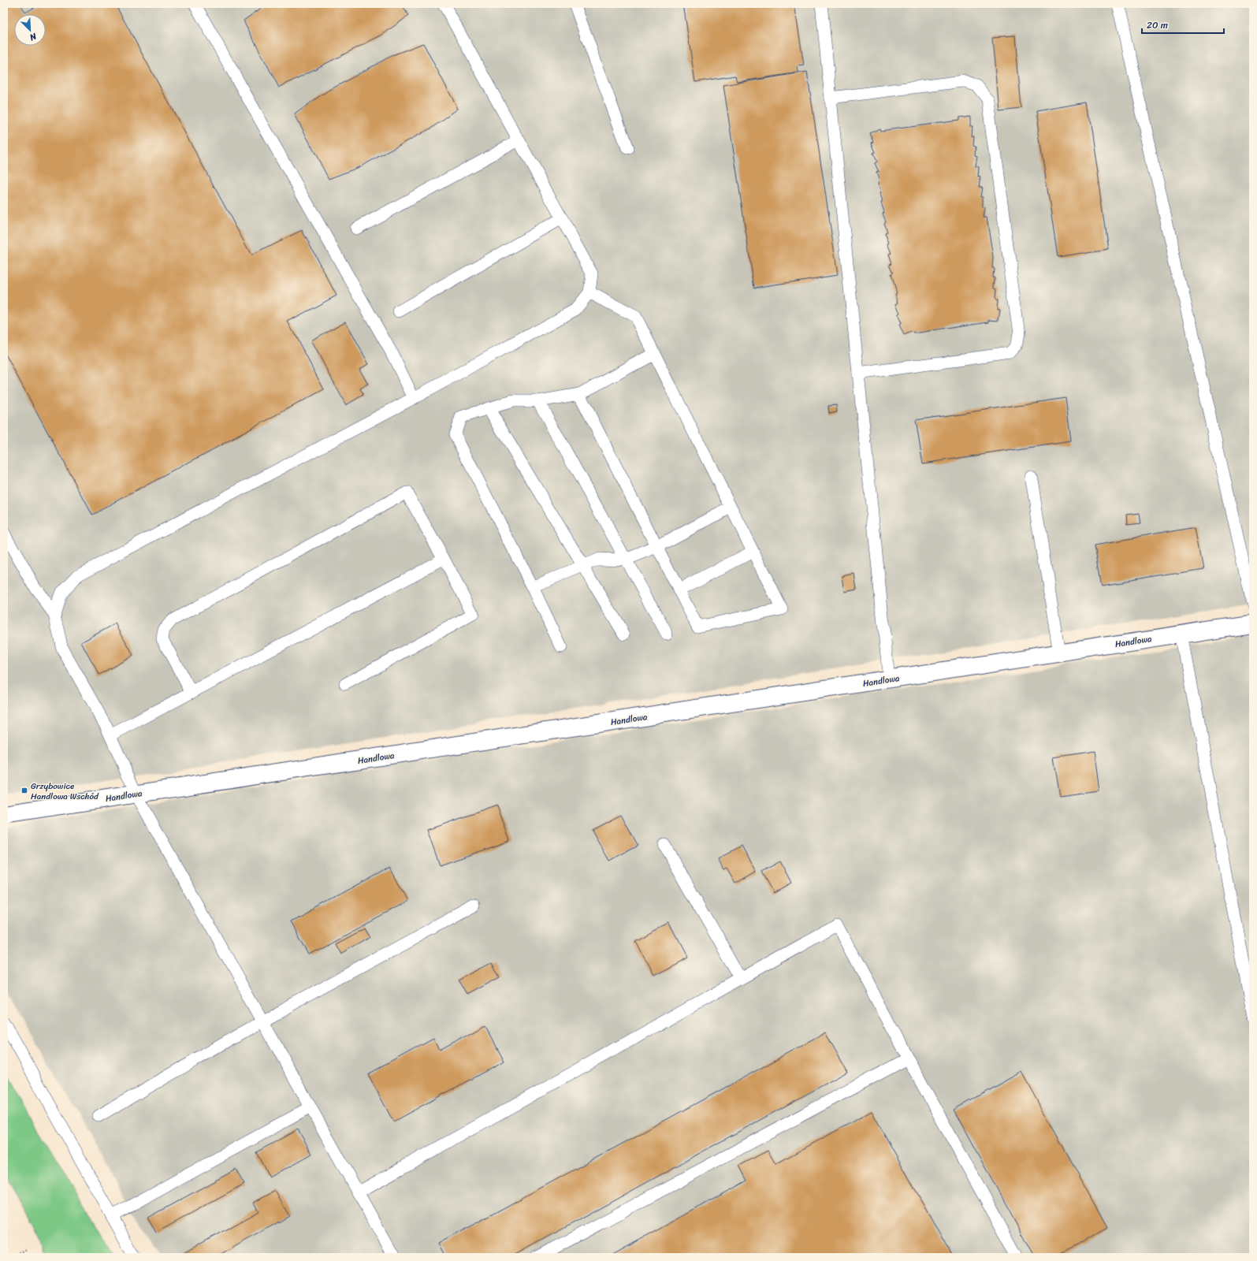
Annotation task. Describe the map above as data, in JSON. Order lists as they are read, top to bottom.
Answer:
{
  "streets": {
    "street": ["Handlowa"]
  },
  "places": {
    "transit": ["Grzybowice Handlowa Wschód"]
  },
  "scale_bar": "20 m",
  "north": "bottom right"
}
